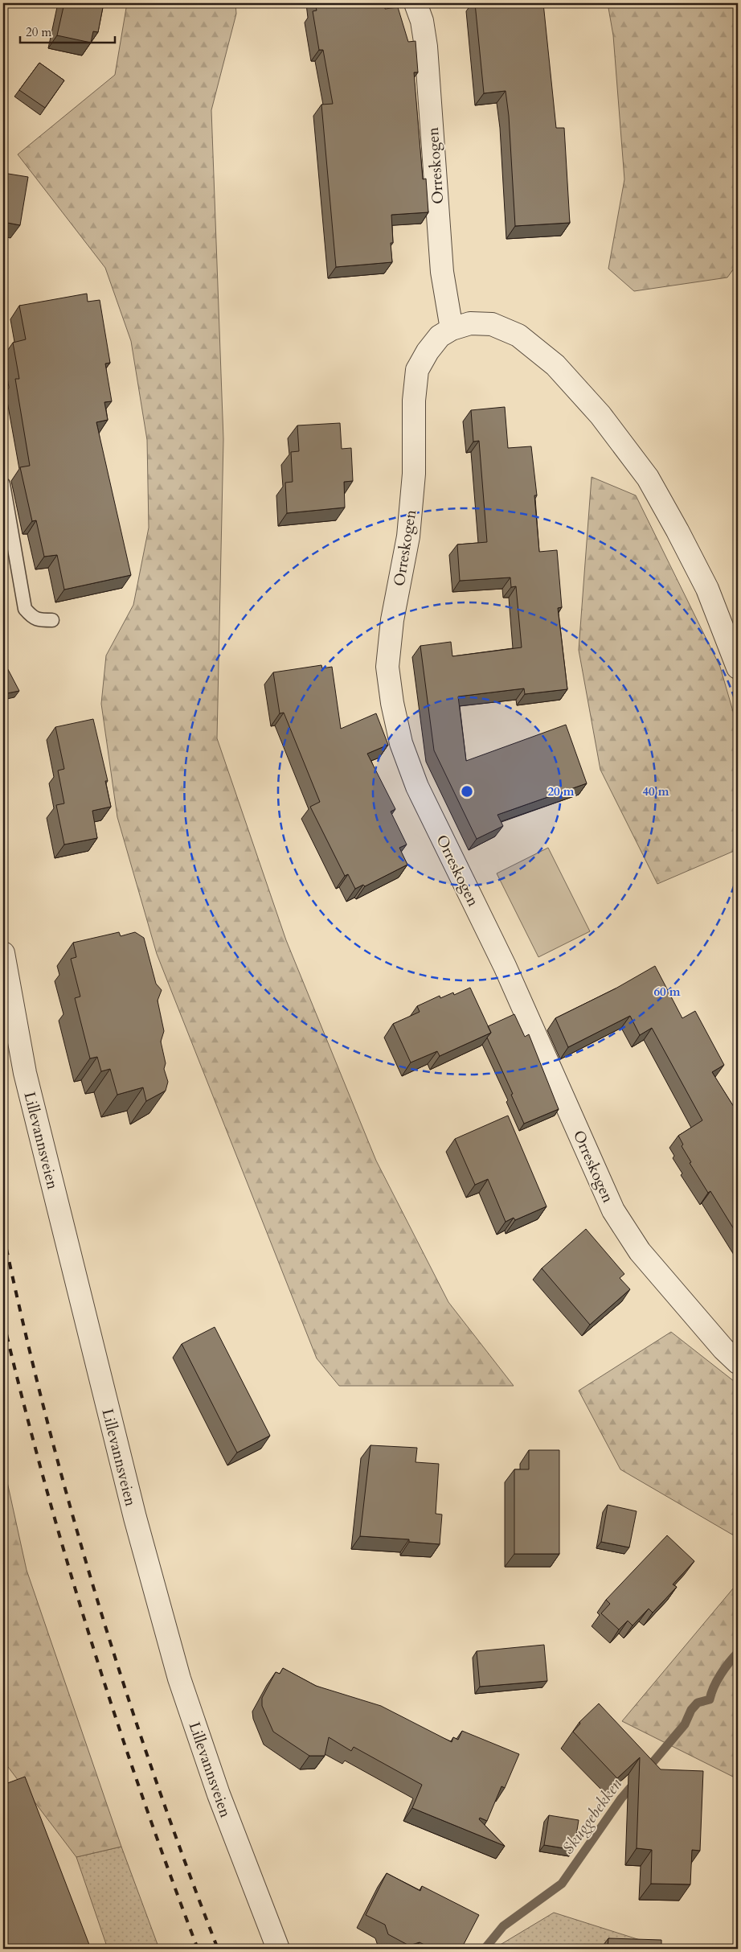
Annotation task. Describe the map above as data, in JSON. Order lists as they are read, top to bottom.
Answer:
{
  "streets": {
    "street": ["Orreskogen", "Lillevannsveien"]
  },
  "water": ["Skuggebekken"],
  "scale_bar": "20 m",
  "rings": ["20 m", "40 m", "60 m"]
}
